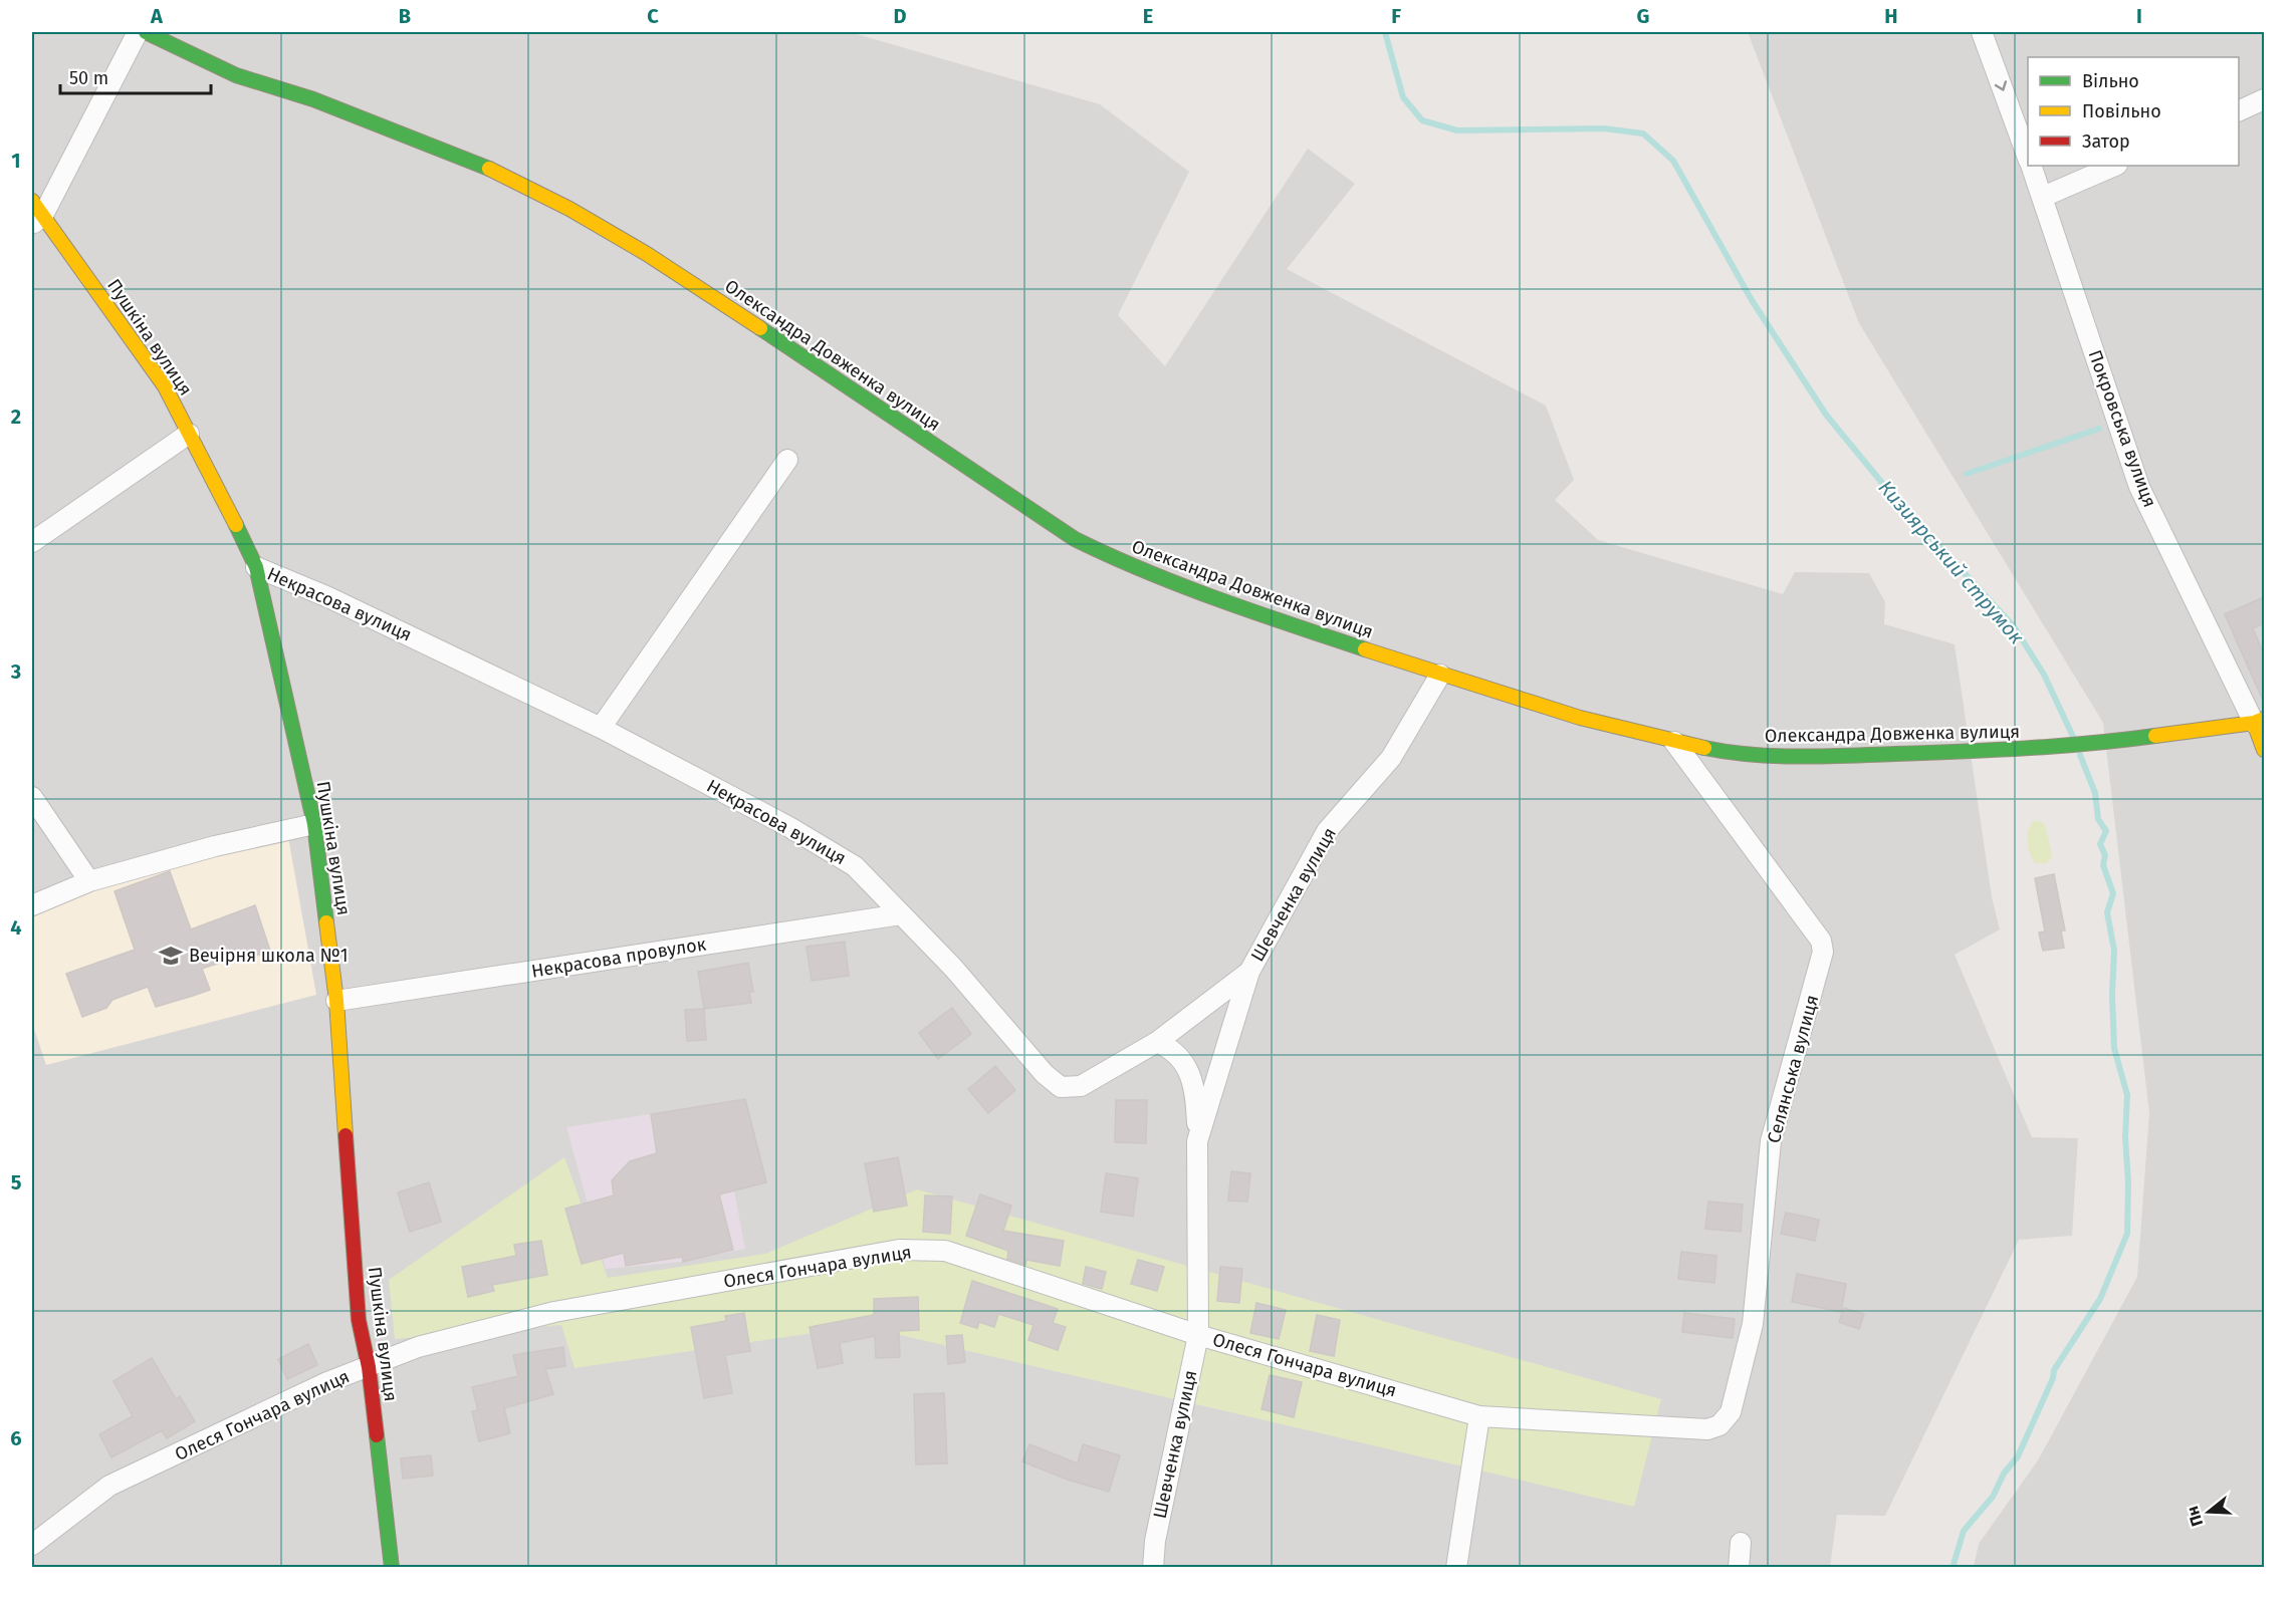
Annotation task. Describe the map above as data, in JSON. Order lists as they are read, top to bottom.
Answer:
{
  "streets": {
    "street": [
      "Пушкіна вулиця",
      "Олександра Довженка вулиця",
      "Покровська вулиця",
      "Некрасова вулиця",
      "Шевченка вулиця",
      "Некрасова провулок",
      "Селянська вулиця",
      "Олеся Гончара вулиця"
    ]
  },
  "crossings": [
    ["Пушкіна вулиця", "Некрасова вулиця"],
    ["Пушкіна вулиця", "Некрасова провулок"],
    ["Пушкіна вулиця", "Олеся Гончара вулиця"],
    ["Олександра Довженка вулиця", "Покровська вулиця"],
    ["Олександра Довженка вулиця", "Шевченка вулиця"],
    ["Олександра Довженка вулиця", "Селянська вулиця"],
    ["Некрасова вулиця", "Шевченка вулиця"],
    ["Некрасова вулиця", "Некрасова провулок"],
    ["Шевченка вулиця", "Олеся Гончара вулиця"],
    ["Селянська вулиця", "Олеся Гончара вулиця"]
  ],
  "water": ["Кизиярський струмок"],
  "places": {
    "school or university": ["Вечірня школа №1"]
  },
  "legend": ["Вільно", "Повільно", "Затор"],
  "scale_bar": "50 m",
  "north": "left",
  "grid": {
    "columns": [
      "A",
      "B",
      "C",
      "D",
      "E",
      "F",
      "G",
      "H",
      "I"
    ],
    "rows": [
      "1",
      "2",
      "3",
      "4",
      "5",
      "6"
    ]
  }
}
